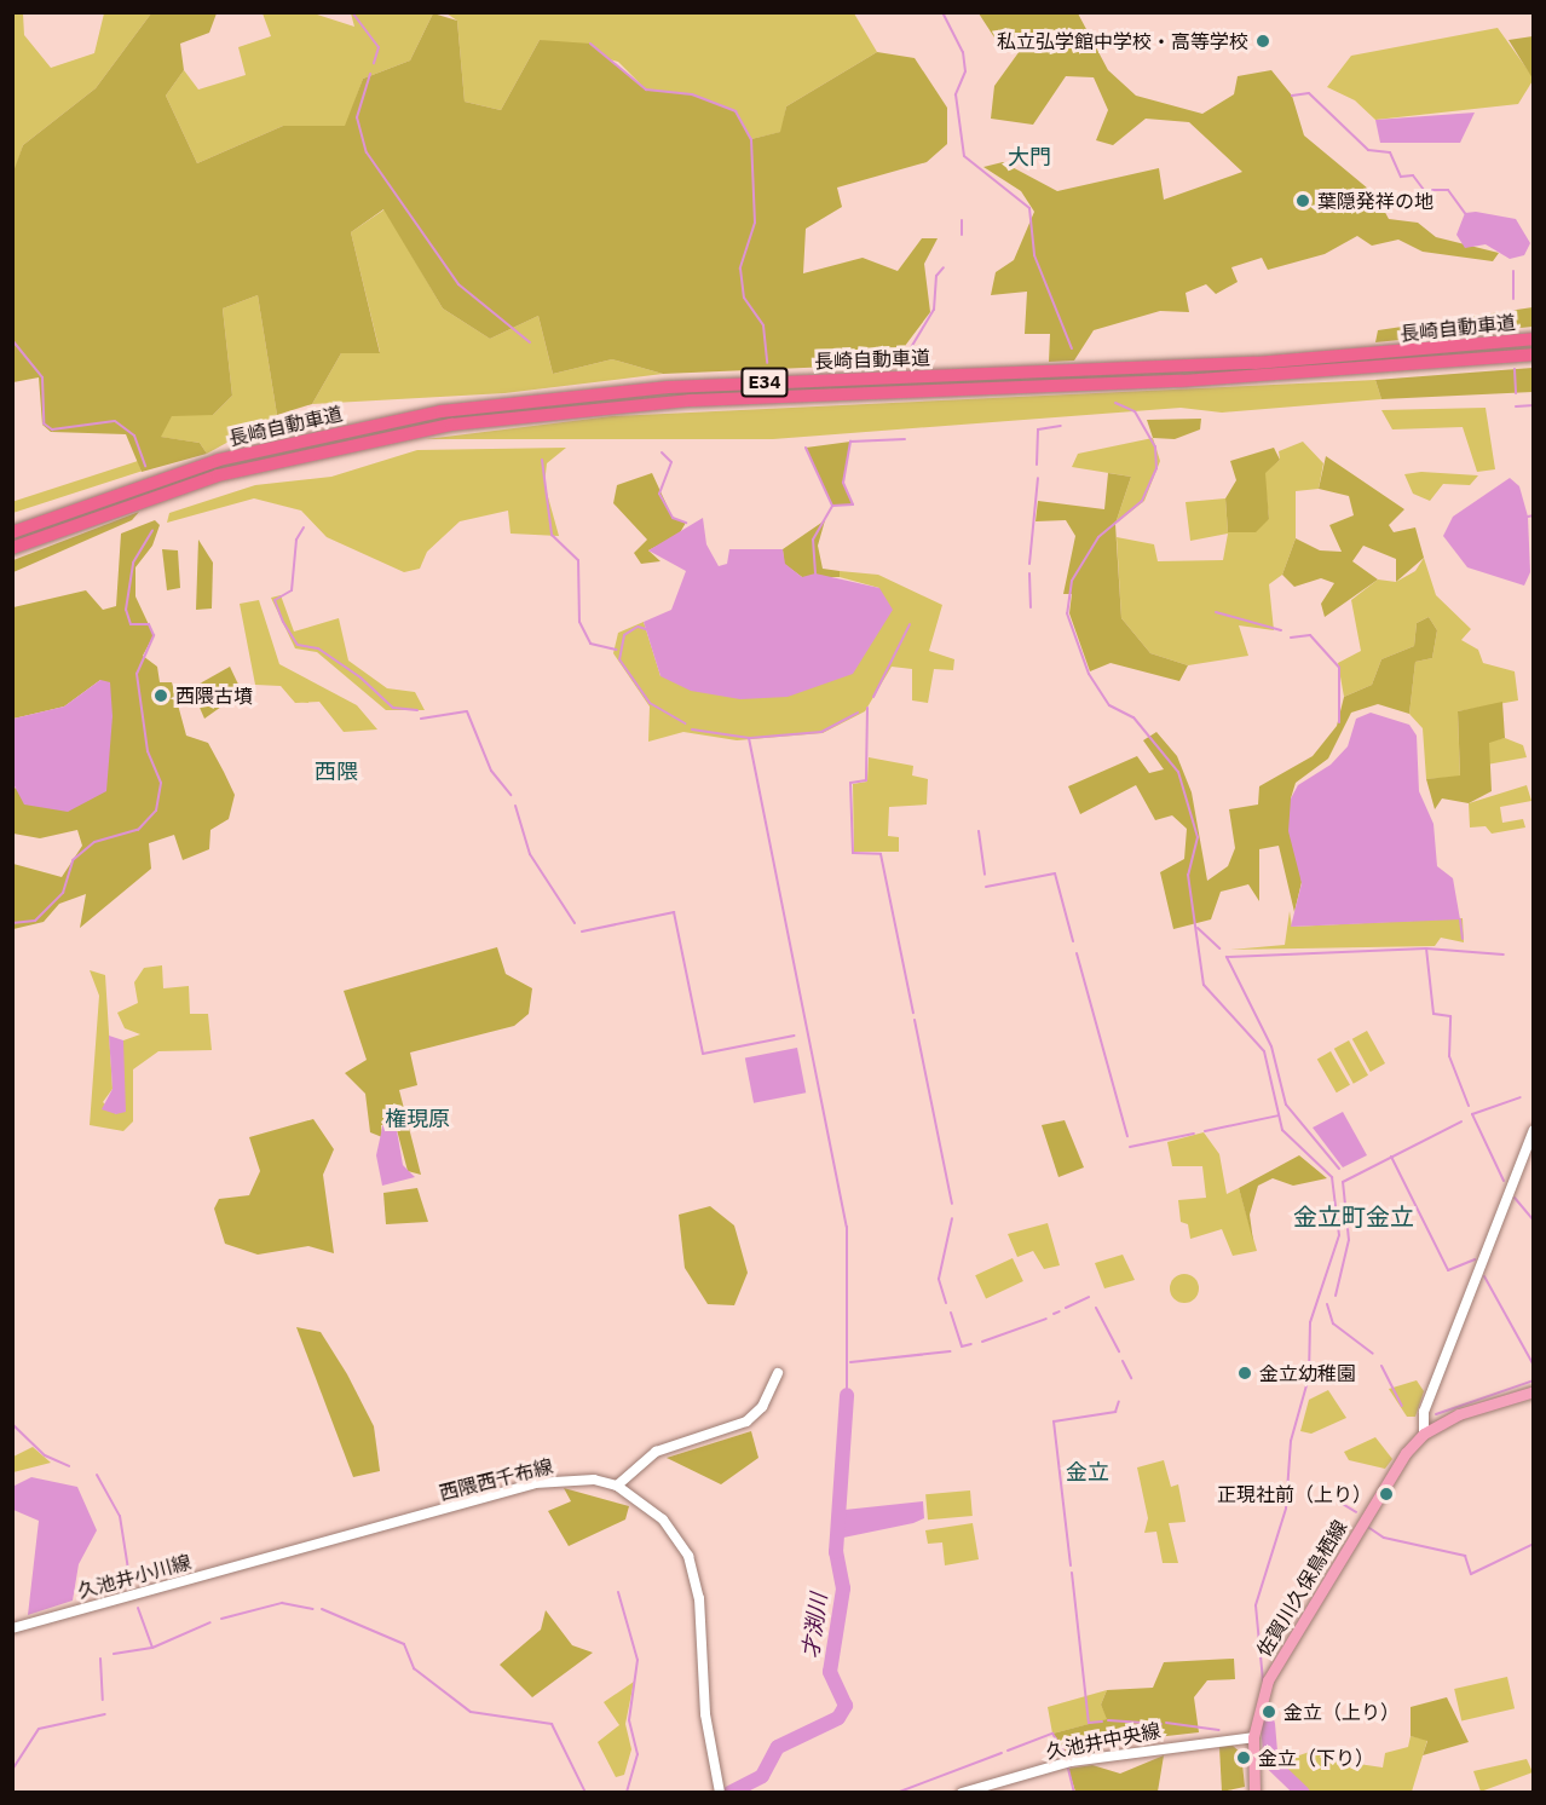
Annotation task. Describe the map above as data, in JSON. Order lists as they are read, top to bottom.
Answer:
{
  "streets": {
    "highway": ["長崎自動車道", "E34"],
    "main road": ["佐賀川久保鳥栖線"],
    "street": ["西隈西千布線", "久池井小川線", "久池井中央線"]
  },
  "crossings": [
    ["西隈西千布線", "久池井小川線"],
    ["佐賀川久保鳥栖線", "久池井中央線"]
  ],
  "districts": [
    "大門",
    "西隈",
    "権現原",
    "金立町金立",
    "金立"
  ],
  "water": ["才渕川"],
  "places": [
    "私立弘学館中学校・高等学校",
    "葉隠発祥の地",
    "西隈古墳",
    "金立幼稚園",
    "正現社前（上り）",
    "金立（上り）",
    "金立（下り）"
  ]
}
